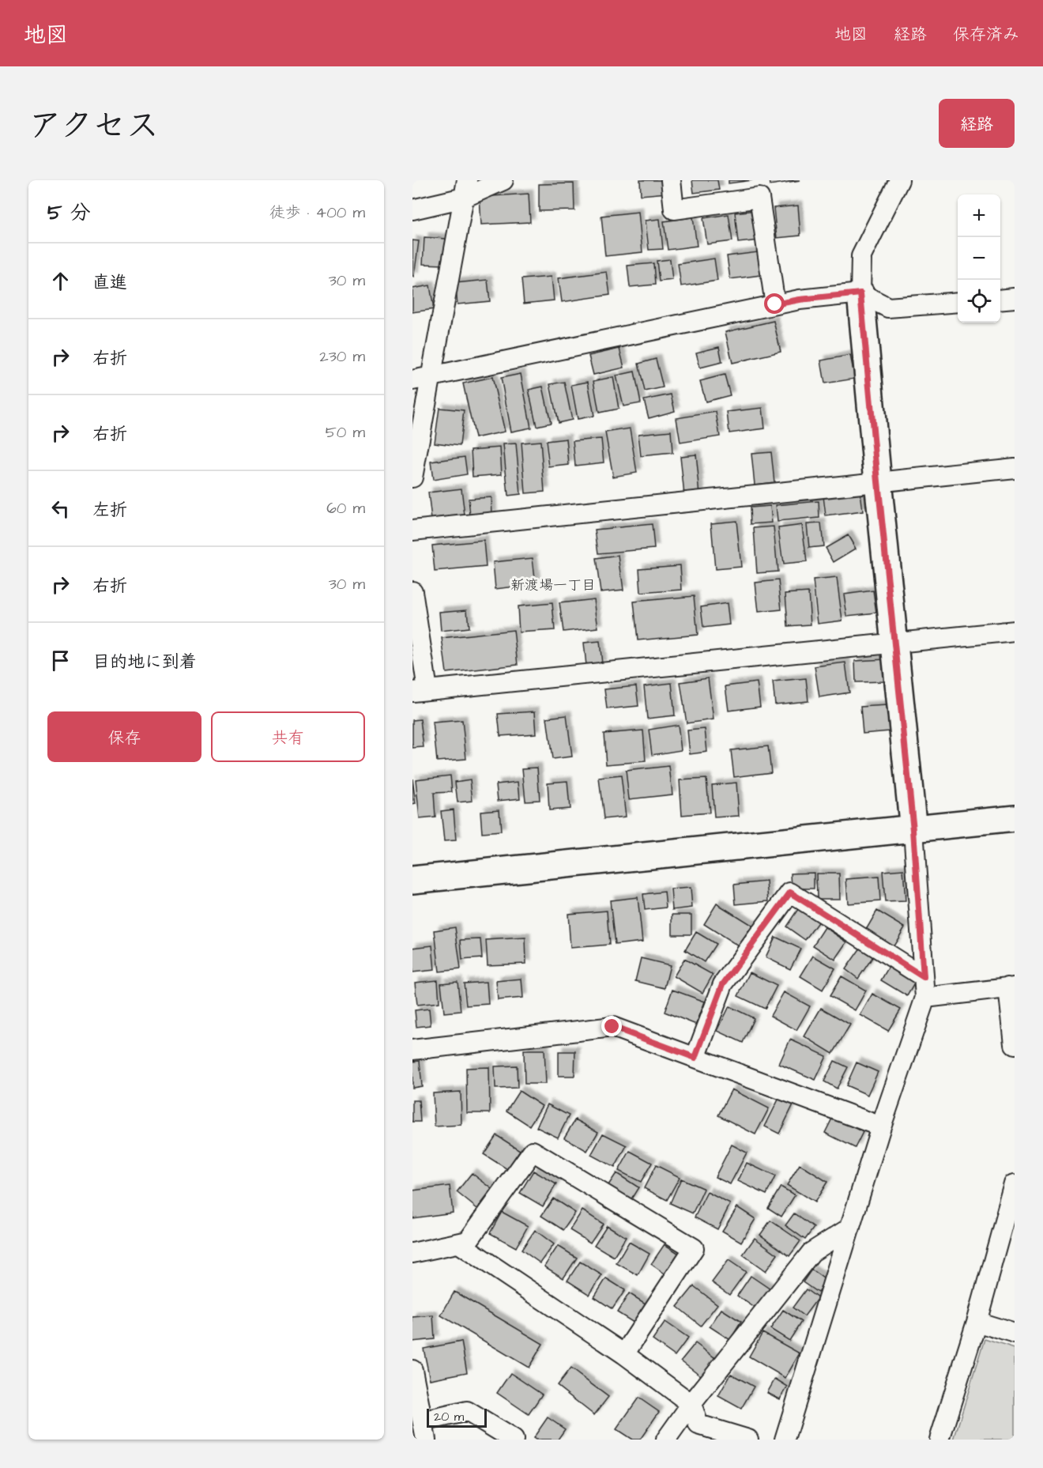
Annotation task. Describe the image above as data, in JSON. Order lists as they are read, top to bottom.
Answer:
{
  "districts": ["新渡場一丁目"],
  "scale_bar": "20 m",
  "page": {
    "header": "地図",
    "nav": ["地図", "経路", "保存済み"],
    "title": "アクセス",
    "buttons": [
      "経路",
      ["保存", "共有"]
    ],
    "heading": ["5 分", "徒歩 · 400 m"],
    "map_buttons": ["+", "−"],
    "list": [
      ["直進", "30 m"],
      ["右折", "230 m"],
      ["右折", "50 m"],
      ["左折", "60 m"],
      ["右折", "30 m"],
      "目的地に到着"
    ],
    "scale": "20 m"
  }
}
